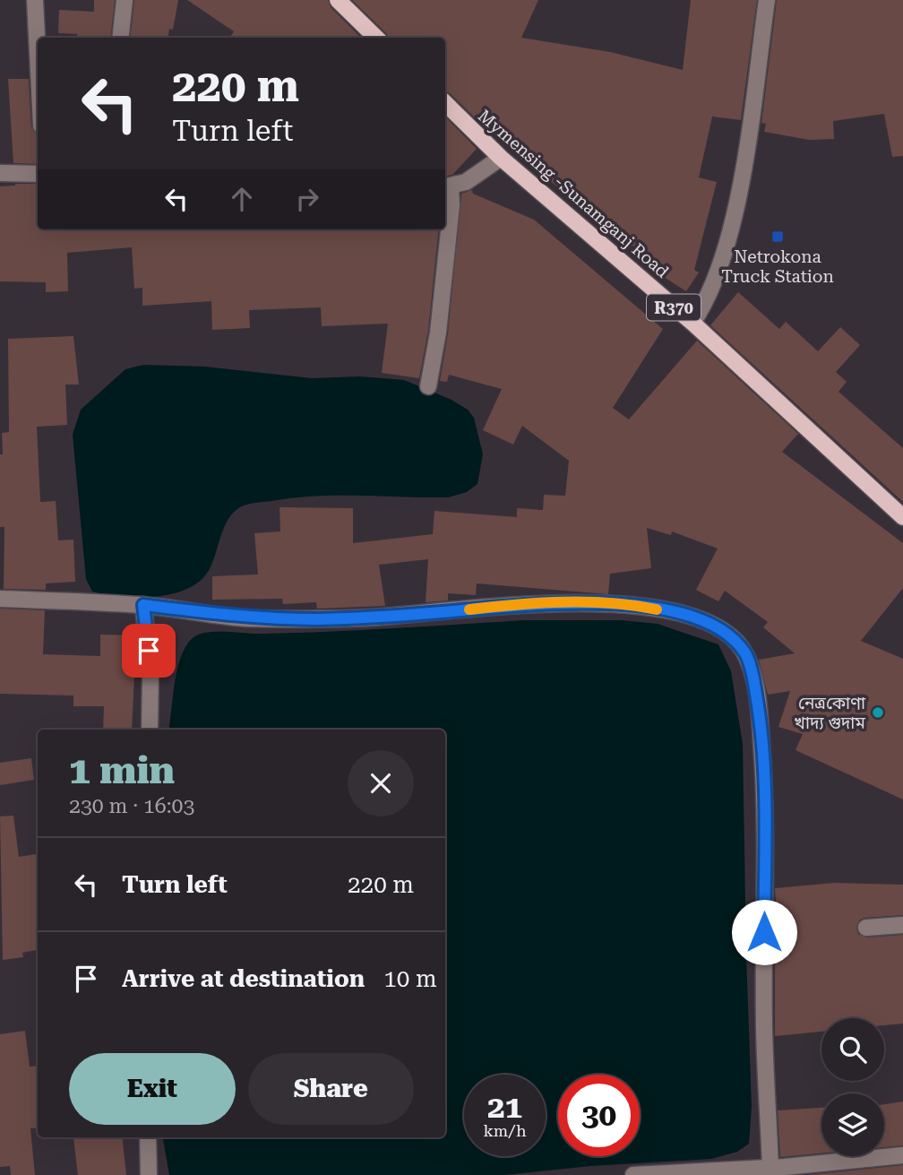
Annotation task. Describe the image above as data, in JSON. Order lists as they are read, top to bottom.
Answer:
{
  "streets": {
    "main road": ["Mymensing -Sunamganj Road", "R370"]
  },
  "places": {
    "transit": ["Netrokona Truck Station"],
    "other": ["‌নেত্র‌কোণা খাদ্য গুদাম"]
  },
  "page": {
    "turn": ["220 m", "Turn left"],
    "heading": ["1 min", "230 m · 16:03"],
    "list": [
      {
        "name": "Turn left",
        "value": "220 m"
      },
      {
        "name": "Arrive at destination",
        "value": "10 m"
      }
    ],
    "buttons": ["Exit", "Share"],
    "speed": "21 km/h",
    "limit": "30"
  }
}
